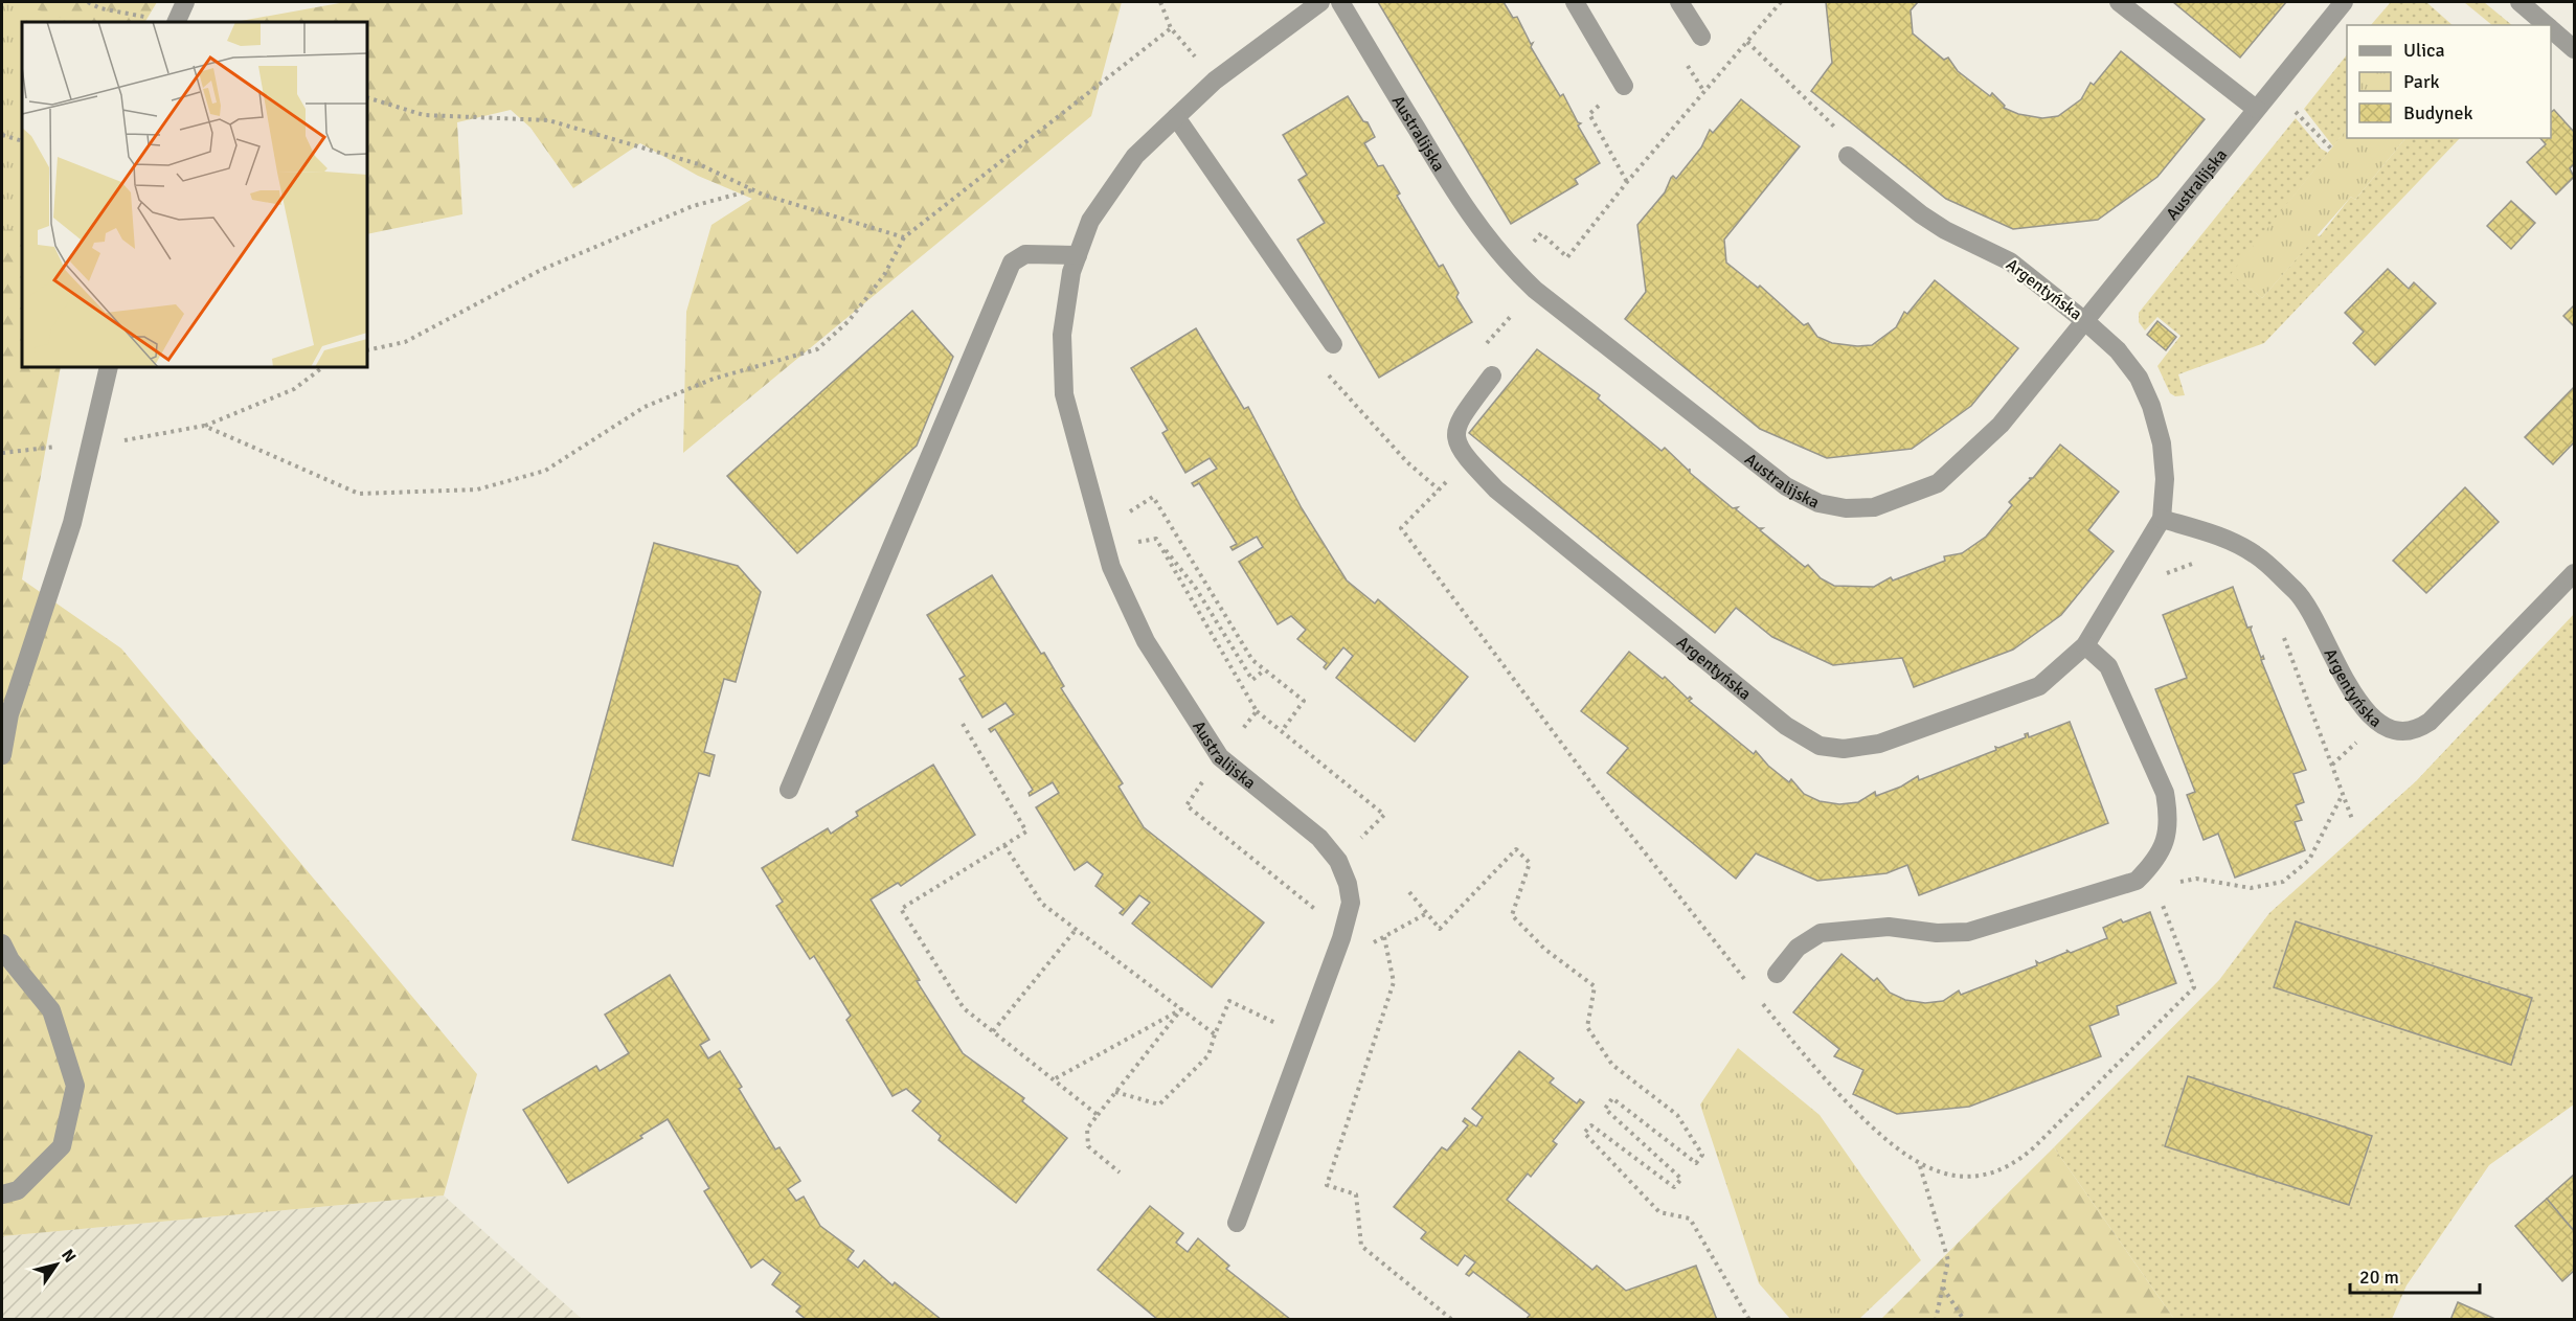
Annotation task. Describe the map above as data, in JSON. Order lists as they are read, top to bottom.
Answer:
{
  "streets": {
    "street": ["Australijska", "Argentyńska"]
  },
  "crossings": [
    ["Australijska", "Argentyńska"]
  ],
  "legend": ["Ulica", "Park", "Budynek"],
  "scale_bar": "20 m",
  "north": "top right"
}
